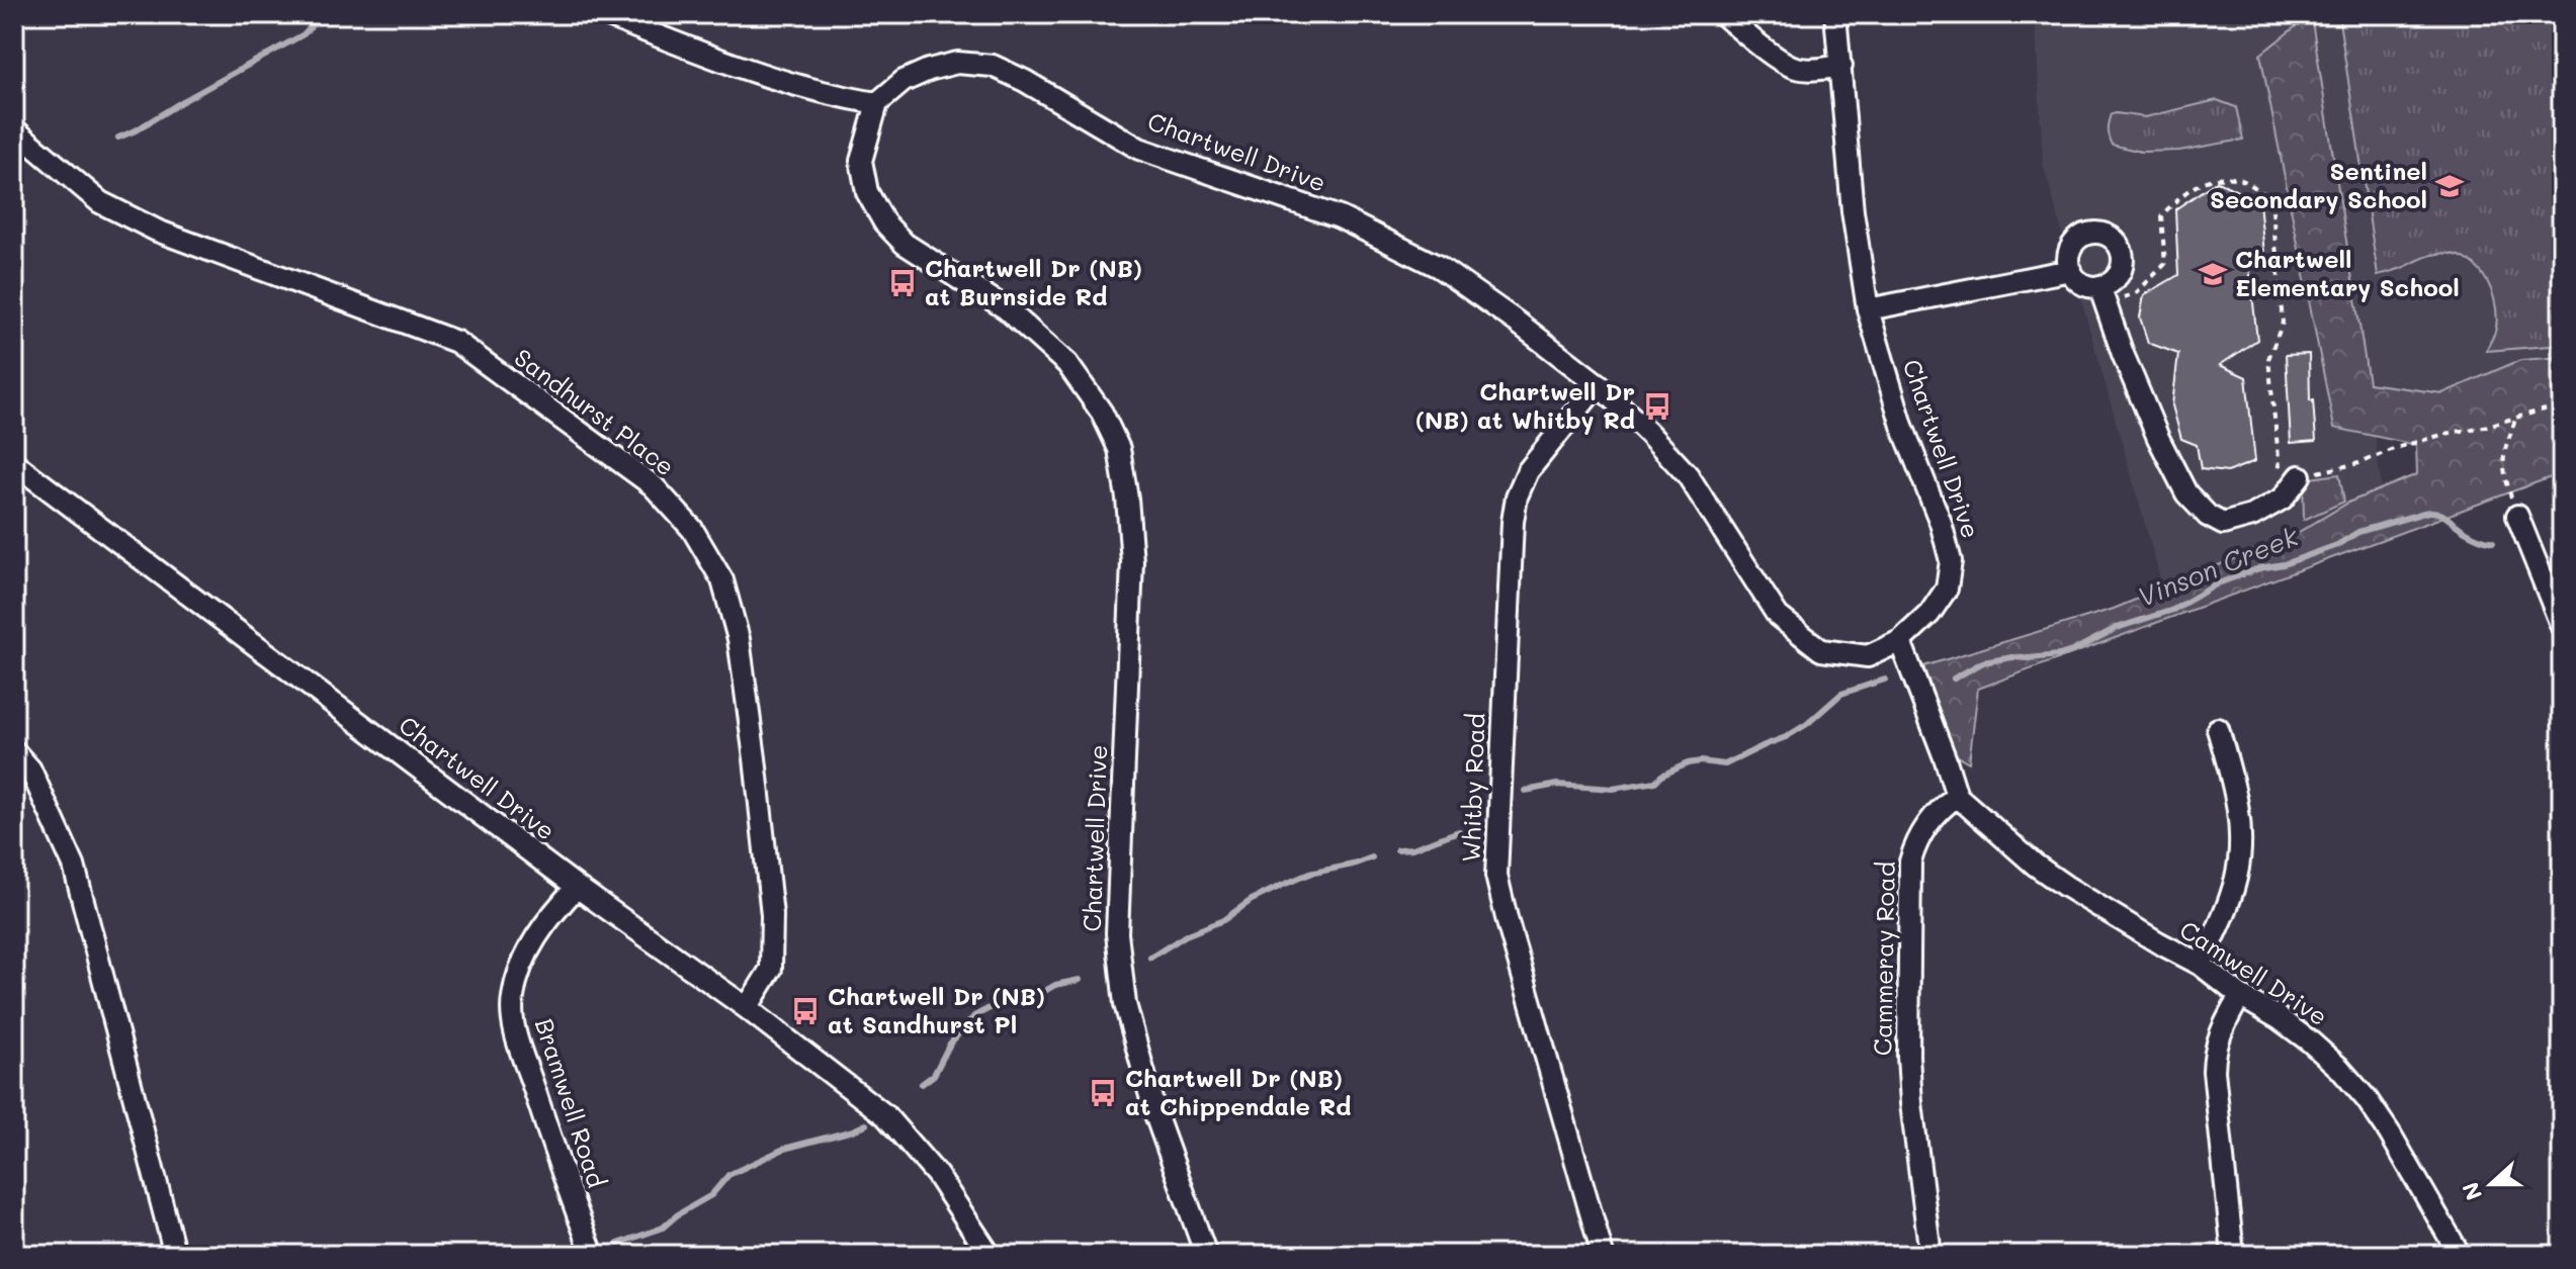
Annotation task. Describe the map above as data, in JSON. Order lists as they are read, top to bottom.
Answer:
{
  "streets": {
    "street": [
      "Chartwell Drive",
      "Sandhurst Place",
      "Whitby Road",
      "Cammeray Road",
      "Camwell Drive",
      "Bramwell Road"
    ]
  },
  "crossings": [
    ["Chartwell Drive", "Sandhurst Place"],
    ["Chartwell Drive", "Whitby Road"],
    ["Chartwell Drive", "Bramwell Road"],
    ["Cammeray Road", "Camwell Drive"]
  ],
  "water": ["Vinson Creek"],
  "places": {
    "school or university": ["Sentinel Secondary School", "Chartwell Elementary School"],
    "bus stop": [
      "Chartwell Dr (NB) at Burnside Rd",
      "Chartwell Dr (NB) at Whitby Rd",
      "Chartwell Dr (NB) at Sandhurst Pl",
      "Chartwell Dr (NB) at Chippendale Rd"
    ]
  },
  "north": "left"
}
